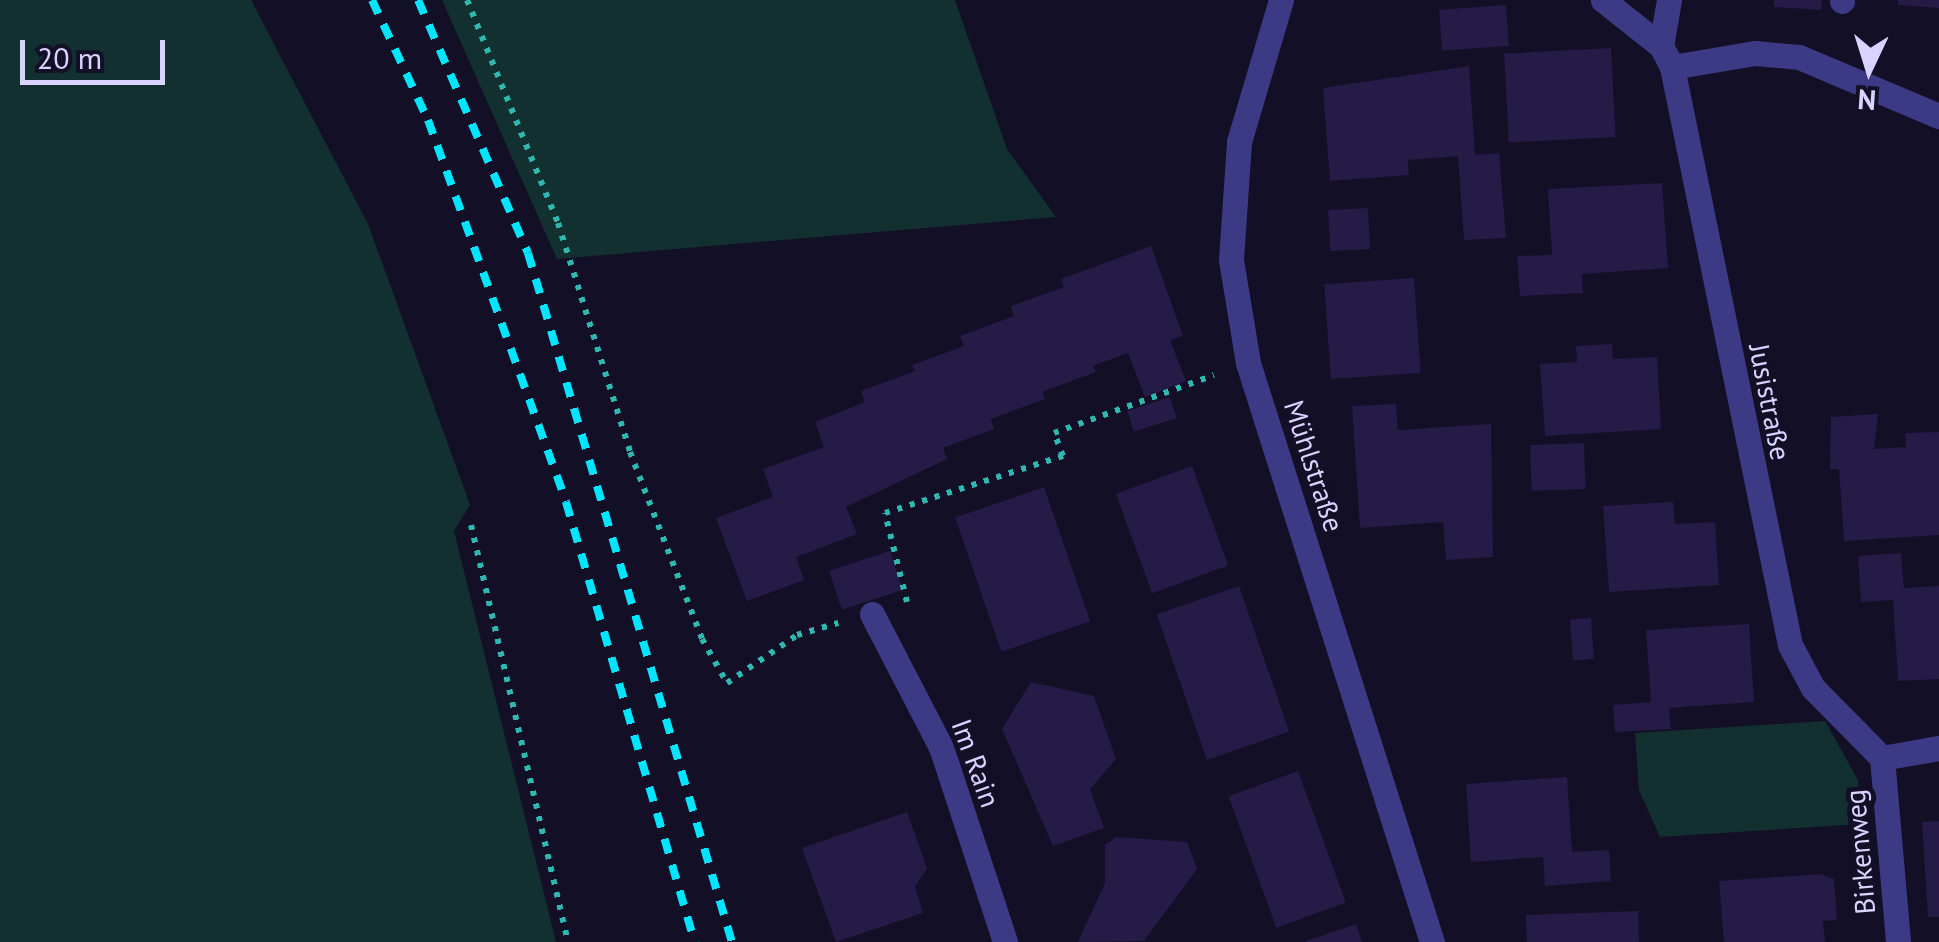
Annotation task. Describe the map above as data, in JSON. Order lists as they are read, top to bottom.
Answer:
{
  "streets": {
    "street": [
      "Jusistraße",
      "Mühlstraße",
      "Im Rain",
      "Birkenweg"
    ]
  },
  "crossings": [
    ["Jusistraße", "Birkenweg"]
  ],
  "scale_bar": "20 m",
  "north": "bottom"
}
